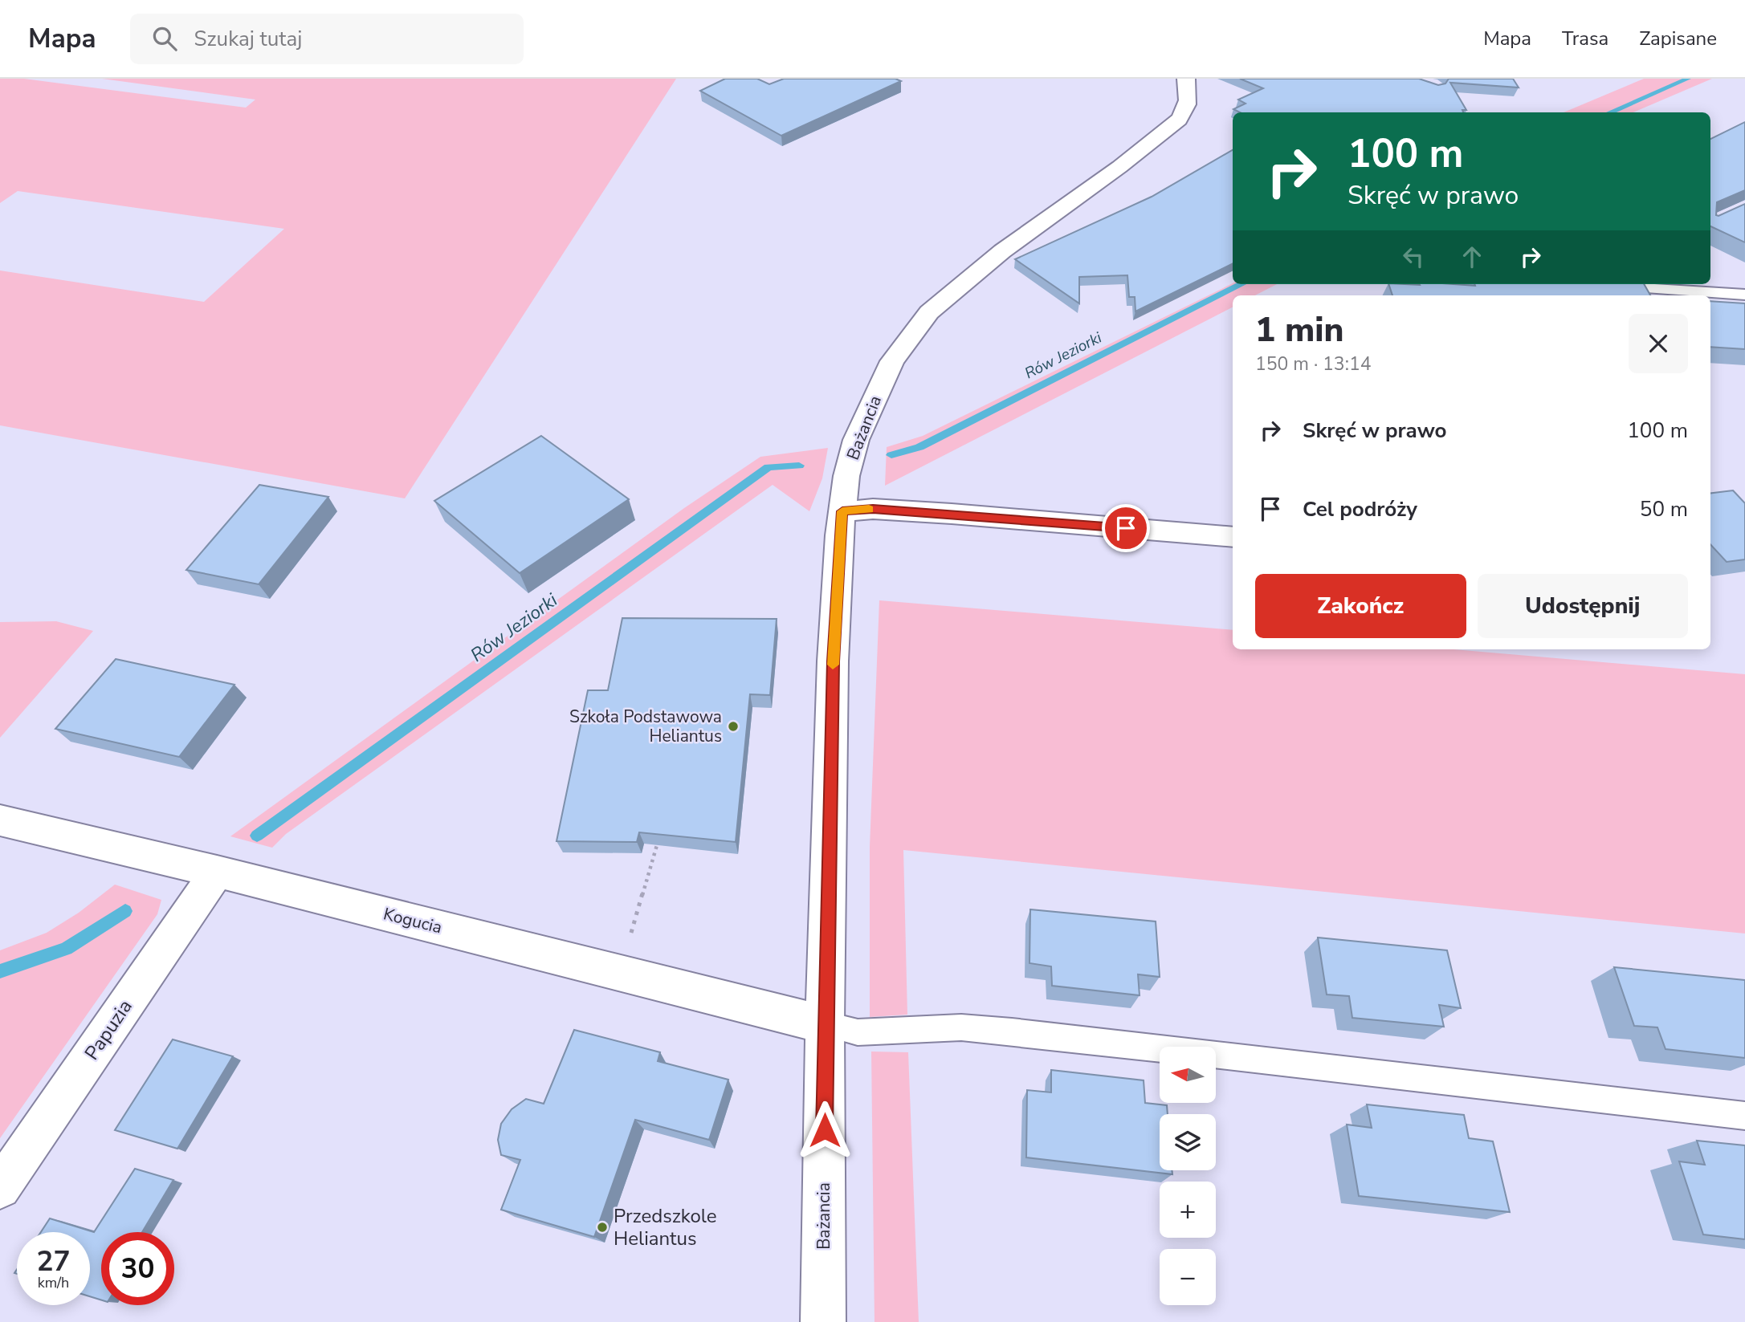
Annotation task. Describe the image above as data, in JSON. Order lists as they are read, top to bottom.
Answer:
{
  "streets": {
    "street": ["Bażancia", "Kogucia", "Papuzia"]
  },
  "crossings": [
    ["Bażancia", "Kogucia"],
    ["Kogucia", "Papuzia"]
  ],
  "water": ["Rów Jeziorki"],
  "places": ["Szkoła Podstawowa Heliantus", "Przedszkole Heliantus"],
  "north": "left",
  "page": {
    "header": "Mapa",
    "search": "Szukaj tutaj",
    "nav": ["Mapa", "Trasa", "Zapisane"],
    "turn": ["100 m", "Skręć w prawo"],
    "heading": ["1 min", "150 m · 13:14"],
    "list": [
      {
        "name": "Skręć w prawo",
        "value": "100 m"
      },
      {
        "name": "Cel podróży",
        "value": "50 m"
      }
    ],
    "buttons": ["Zakończ", "Udostępnij"],
    "map_buttons": ["+", "−"],
    "speed": "27 km/h",
    "limit": "30"
  }
}
